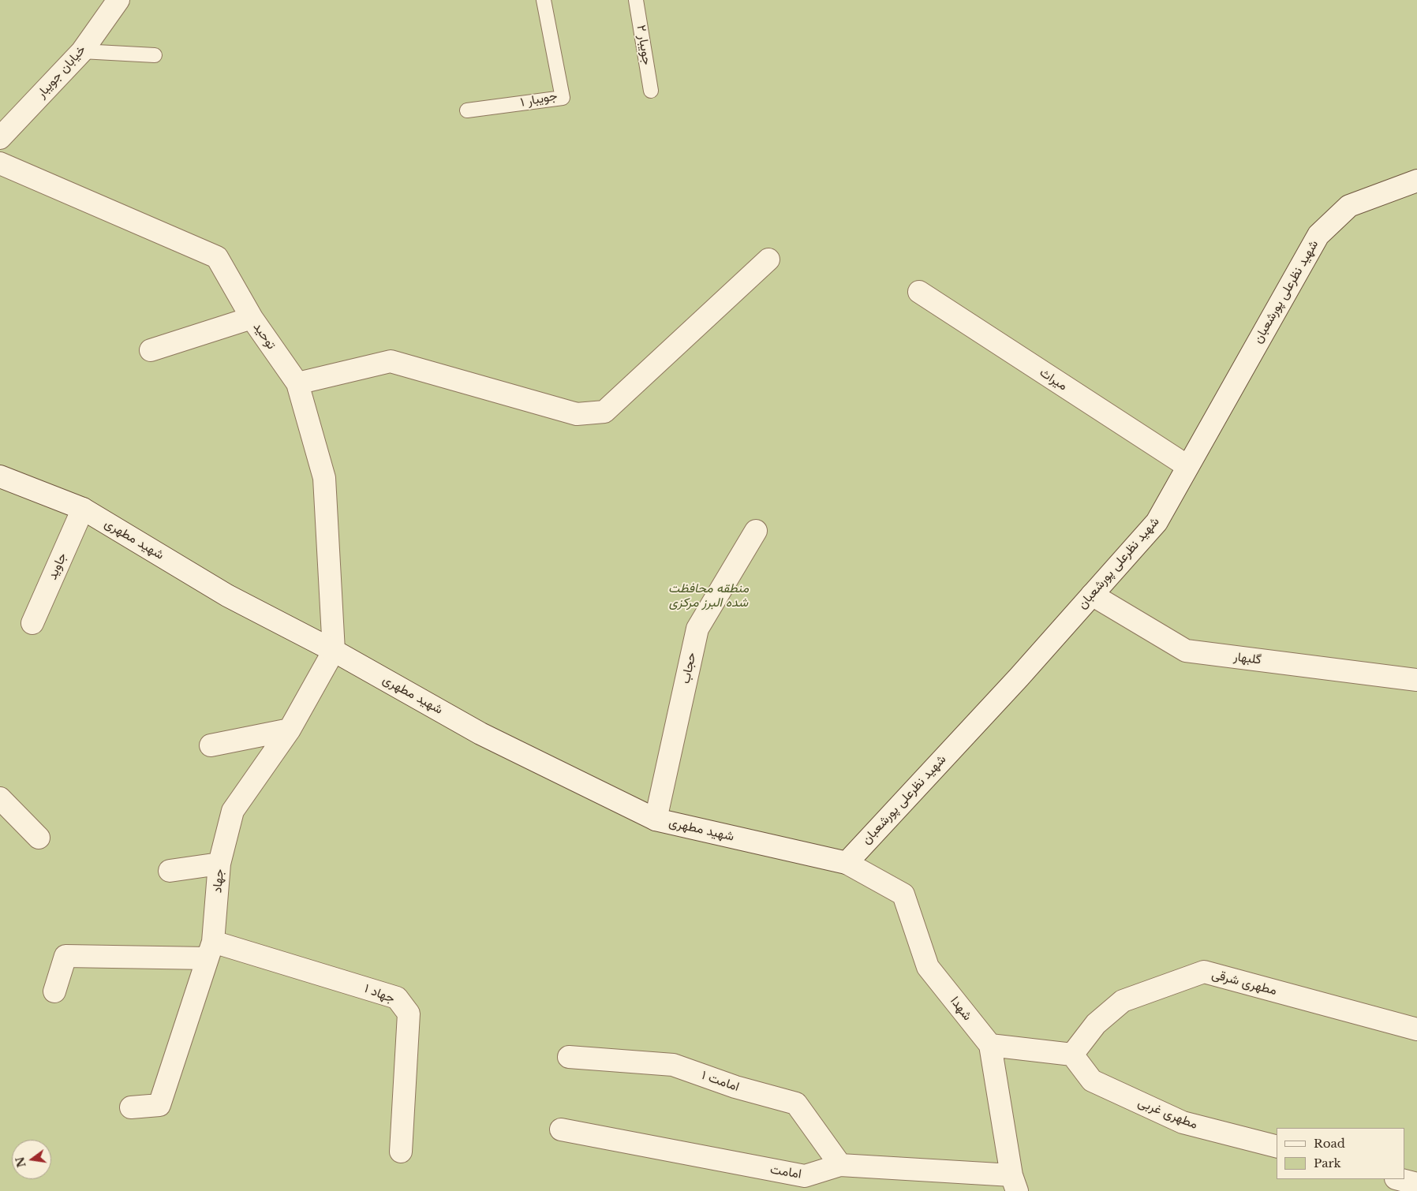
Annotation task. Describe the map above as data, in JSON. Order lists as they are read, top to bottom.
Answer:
{
  "streets": {
    "street": [
      "خیابان جویبار",
      "شهید نظرعلی پورشعبان",
      "توحید",
      "میراث",
      "شهید مطهری",
      "جاوید",
      "گلبهار",
      "حجاب",
      "جهاد",
      "مطهری شرقی",
      "جهاد ۱",
      "شهدا",
      "امامت ۱",
      "مطهری غربی",
      "امامت"
    ],
    "lane": ["جویبار ۲", "جویبار ۱"]
  },
  "crossings": [
    ["شهید نظرعلی پورشعبان", "میراث"],
    ["شهید نظرعلی پورشعبان", "شهید مطهری"],
    ["شهید نظرعلی پورشعبان", "گلبهار"],
    ["شهید نظرعلی پورشعبان", "شهدا"],
    ["توحید", "شهید مطهری"],
    ["توحید", "جهاد"],
    ["شهید مطهری", "جاوید"],
    ["شهید مطهری", "حجاب"],
    ["شهید مطهری", "جهاد"],
    ["شهید مطهری", "شهدا"],
    ["جهاد", "جهاد ۱"],
    ["مطهری شرقی", "مطهری غربی"],
    ["شهدا", "امامت"],
    ["امامت ۱", "امامت"]
  ],
  "parks": ["منطقه محافظت شده البرز مرکزی"],
  "legend": ["Road", "Park"],
  "north": "left"
}
